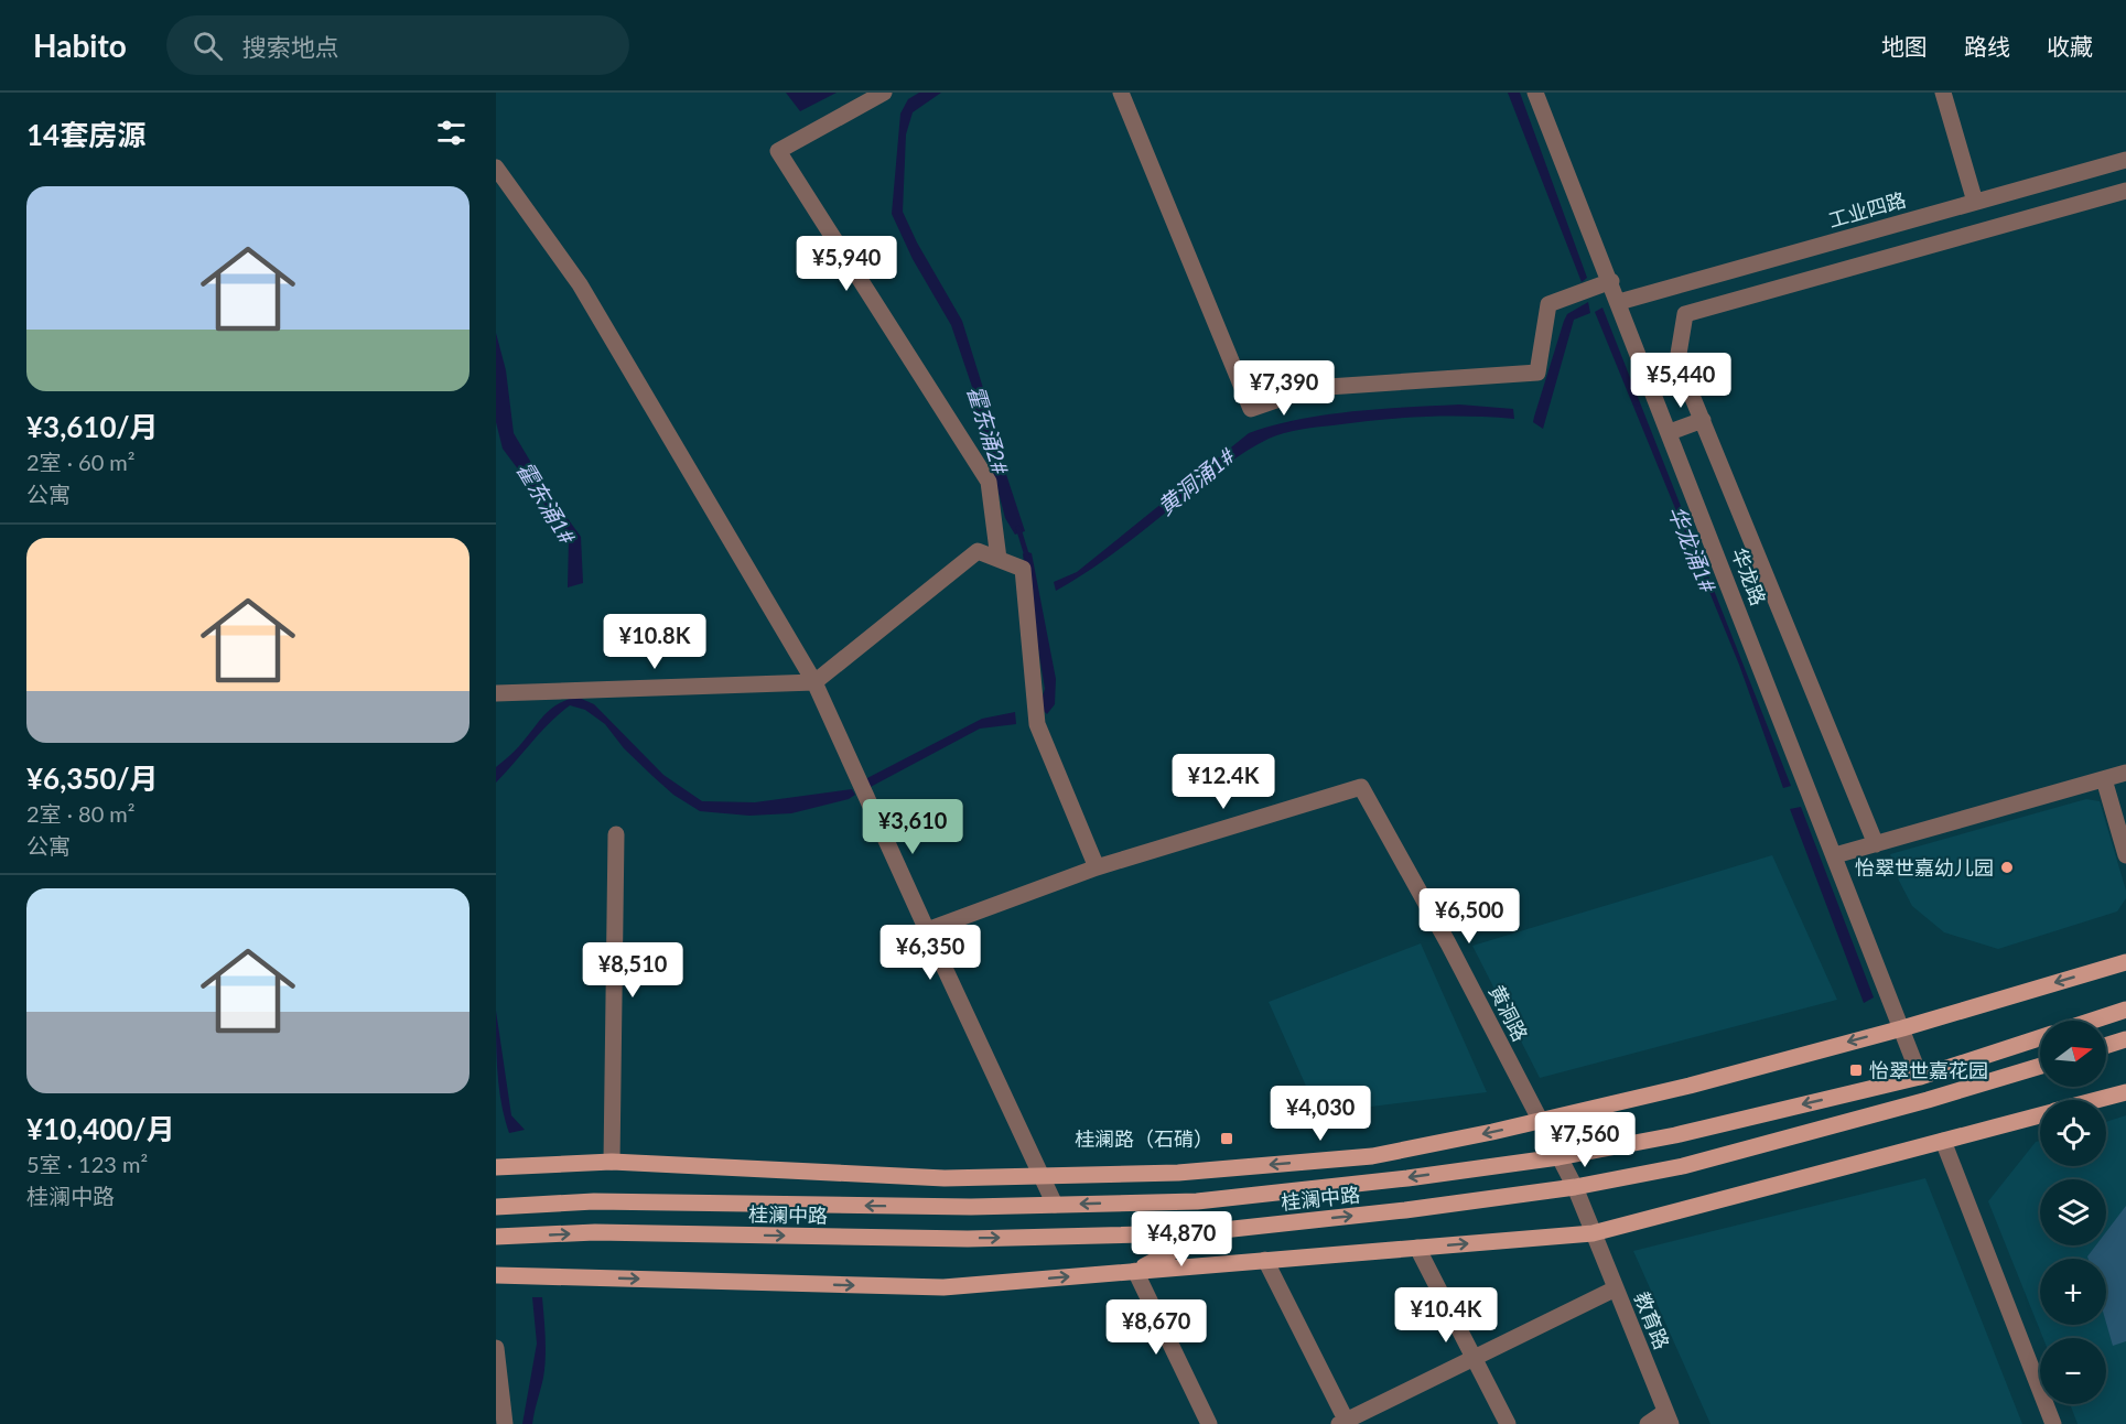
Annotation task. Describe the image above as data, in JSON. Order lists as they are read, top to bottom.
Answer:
{
  "streets": {
    "main road": ["桂澜中路"],
    "street": [
      "工业四路",
      "华龙路",
      "黄洞路",
      "教育路"
    ]
  },
  "crossings": [
    ["工业四路", "华龙路"],
    ["华龙路", "桂澜中路"],
    ["黄洞路", "桂澜中路"],
    ["黄洞路", "教育路"],
    ["桂澜中路", "教育路"]
  ],
  "water": [
    "霍东涌2#",
    "黄洞涌1#",
    "霍东涌1#",
    "华龙涌1#"
  ],
  "places": {
    "other": ["怡翠世嘉幼儿园"],
    "transit": ["怡翠世嘉花园", "桂澜路（石𬒔）"]
  },
  "north": "right",
  "page": {
    "header": "Habito",
    "search": "搜索地点",
    "nav": ["地图", "路线", "收藏"],
    "heading": "14套房源",
    "list": [
      {
        "name": "¥3,610/月",
        "note": "2室 · 60 m² · 公寓"
      },
      {
        "name": "¥6,350/月",
        "note": "2室 · 80 m² · 公寓"
      },
      {
        "name": "¥10,400/月",
        "note": "5室 · 123 m² · 桂澜中路"
      }
    ],
    "price": [
      "¥5,940",
      "¥5,440",
      "¥7,390",
      "¥10.8K",
      "¥12.4K",
      "¥3,610",
      "¥6,500",
      "¥6,350",
      "¥8,510",
      "¥4,030",
      "¥7,560",
      "¥4,870",
      "¥10.4K",
      "¥8,670"
    ],
    "map_buttons": ["+", "−"]
  }
}
